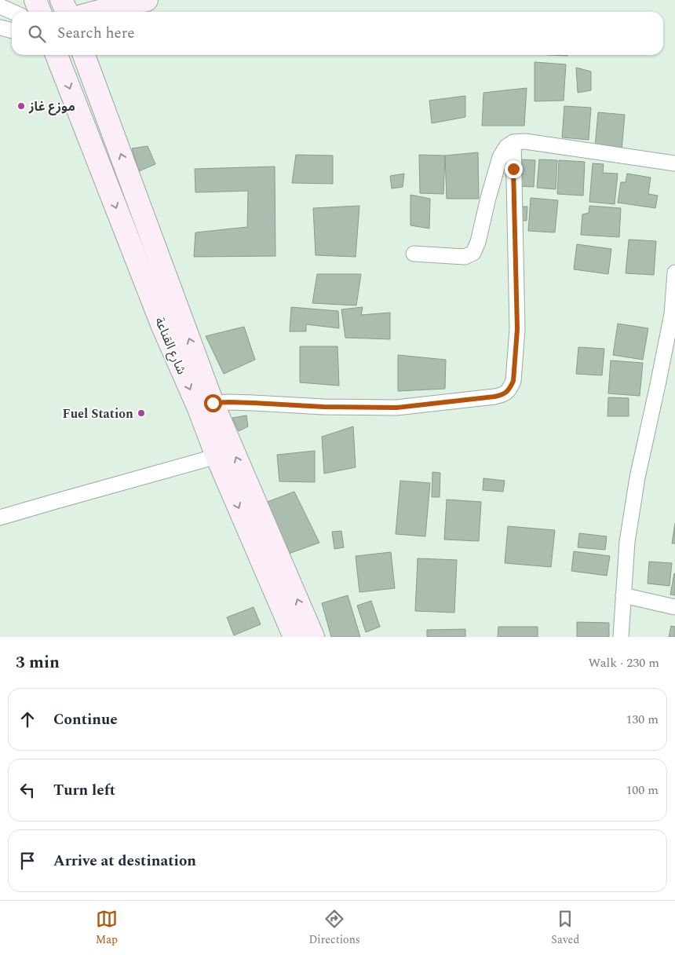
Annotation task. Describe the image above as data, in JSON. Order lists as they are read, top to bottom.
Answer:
{
  "streets": {
    "street": ["شارع القناعة"]
  },
  "places": ["موزع غاز", "Fuel Station"],
  "page": {
    "search": "Search here",
    "heading": ["3 min", "Walk · 230 m"],
    "list": [
      ["Continue", "130 m"],
      ["Turn left", "100 m"],
      "Arrive at destination"
    ],
    "nav": ["Map", "Directions", "Saved"]
  }
}
